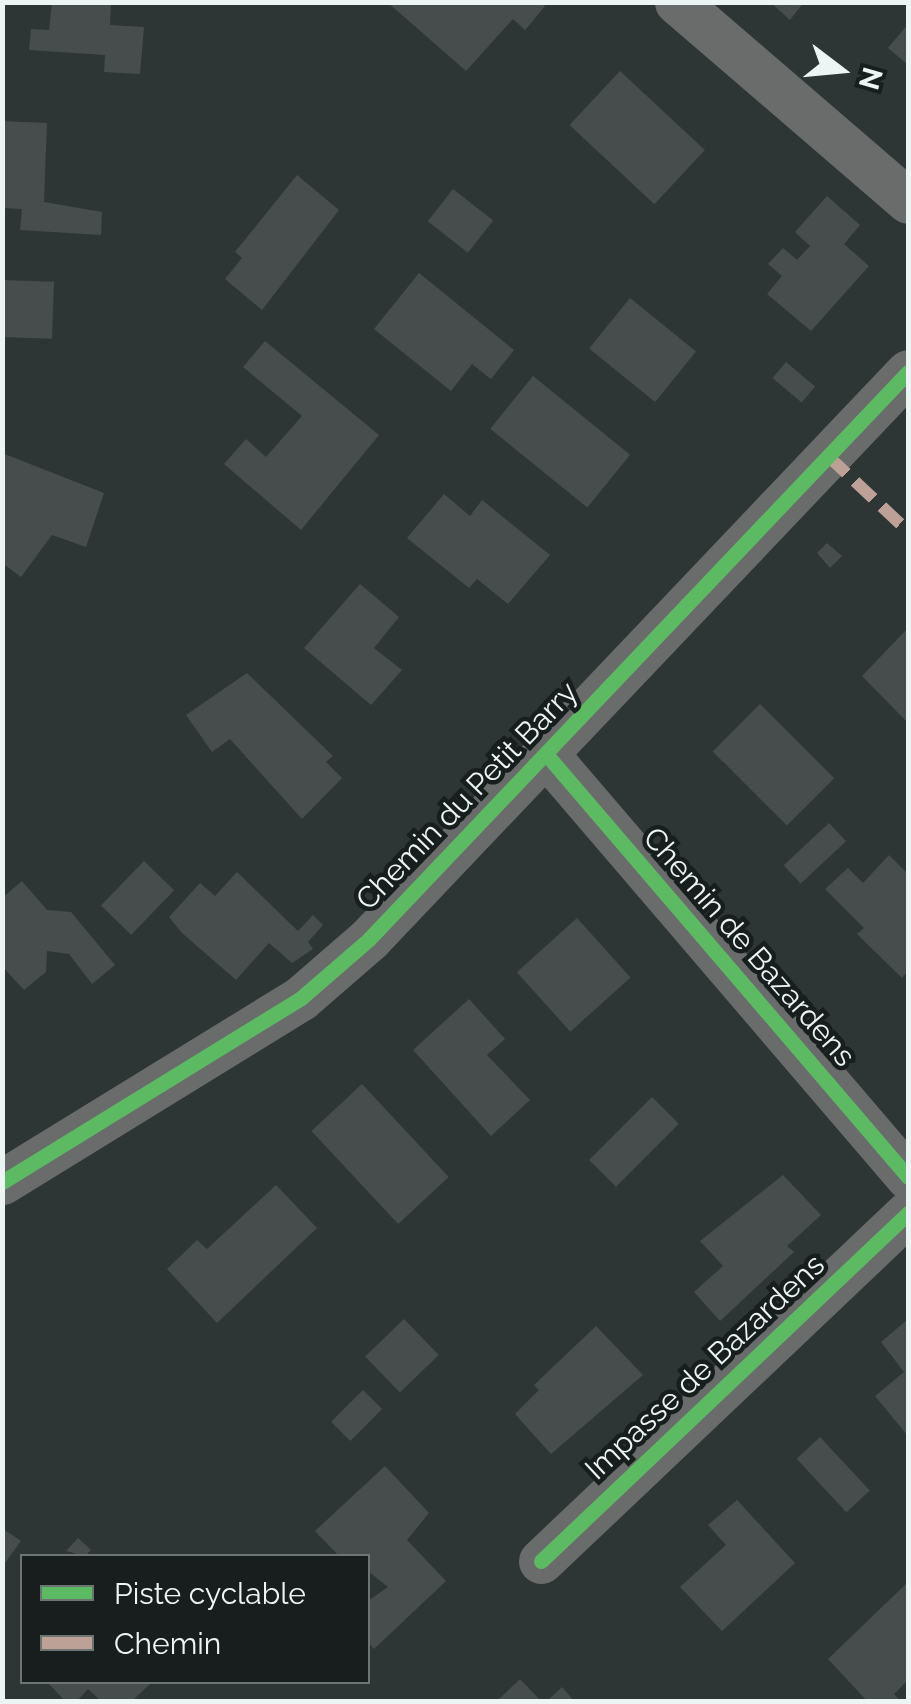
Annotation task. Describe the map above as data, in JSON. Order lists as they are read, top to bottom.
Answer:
{
  "streets": {
    "street": ["Chemin du Petit Barry", "Chemin de Bazardens", "Impasse de Bazardens"]
  },
  "crossings": [
    ["Chemin du Petit Barry", "Chemin de Bazardens"]
  ],
  "legend": ["Piste cyclable", "Chemin"],
  "north": "right"
}
